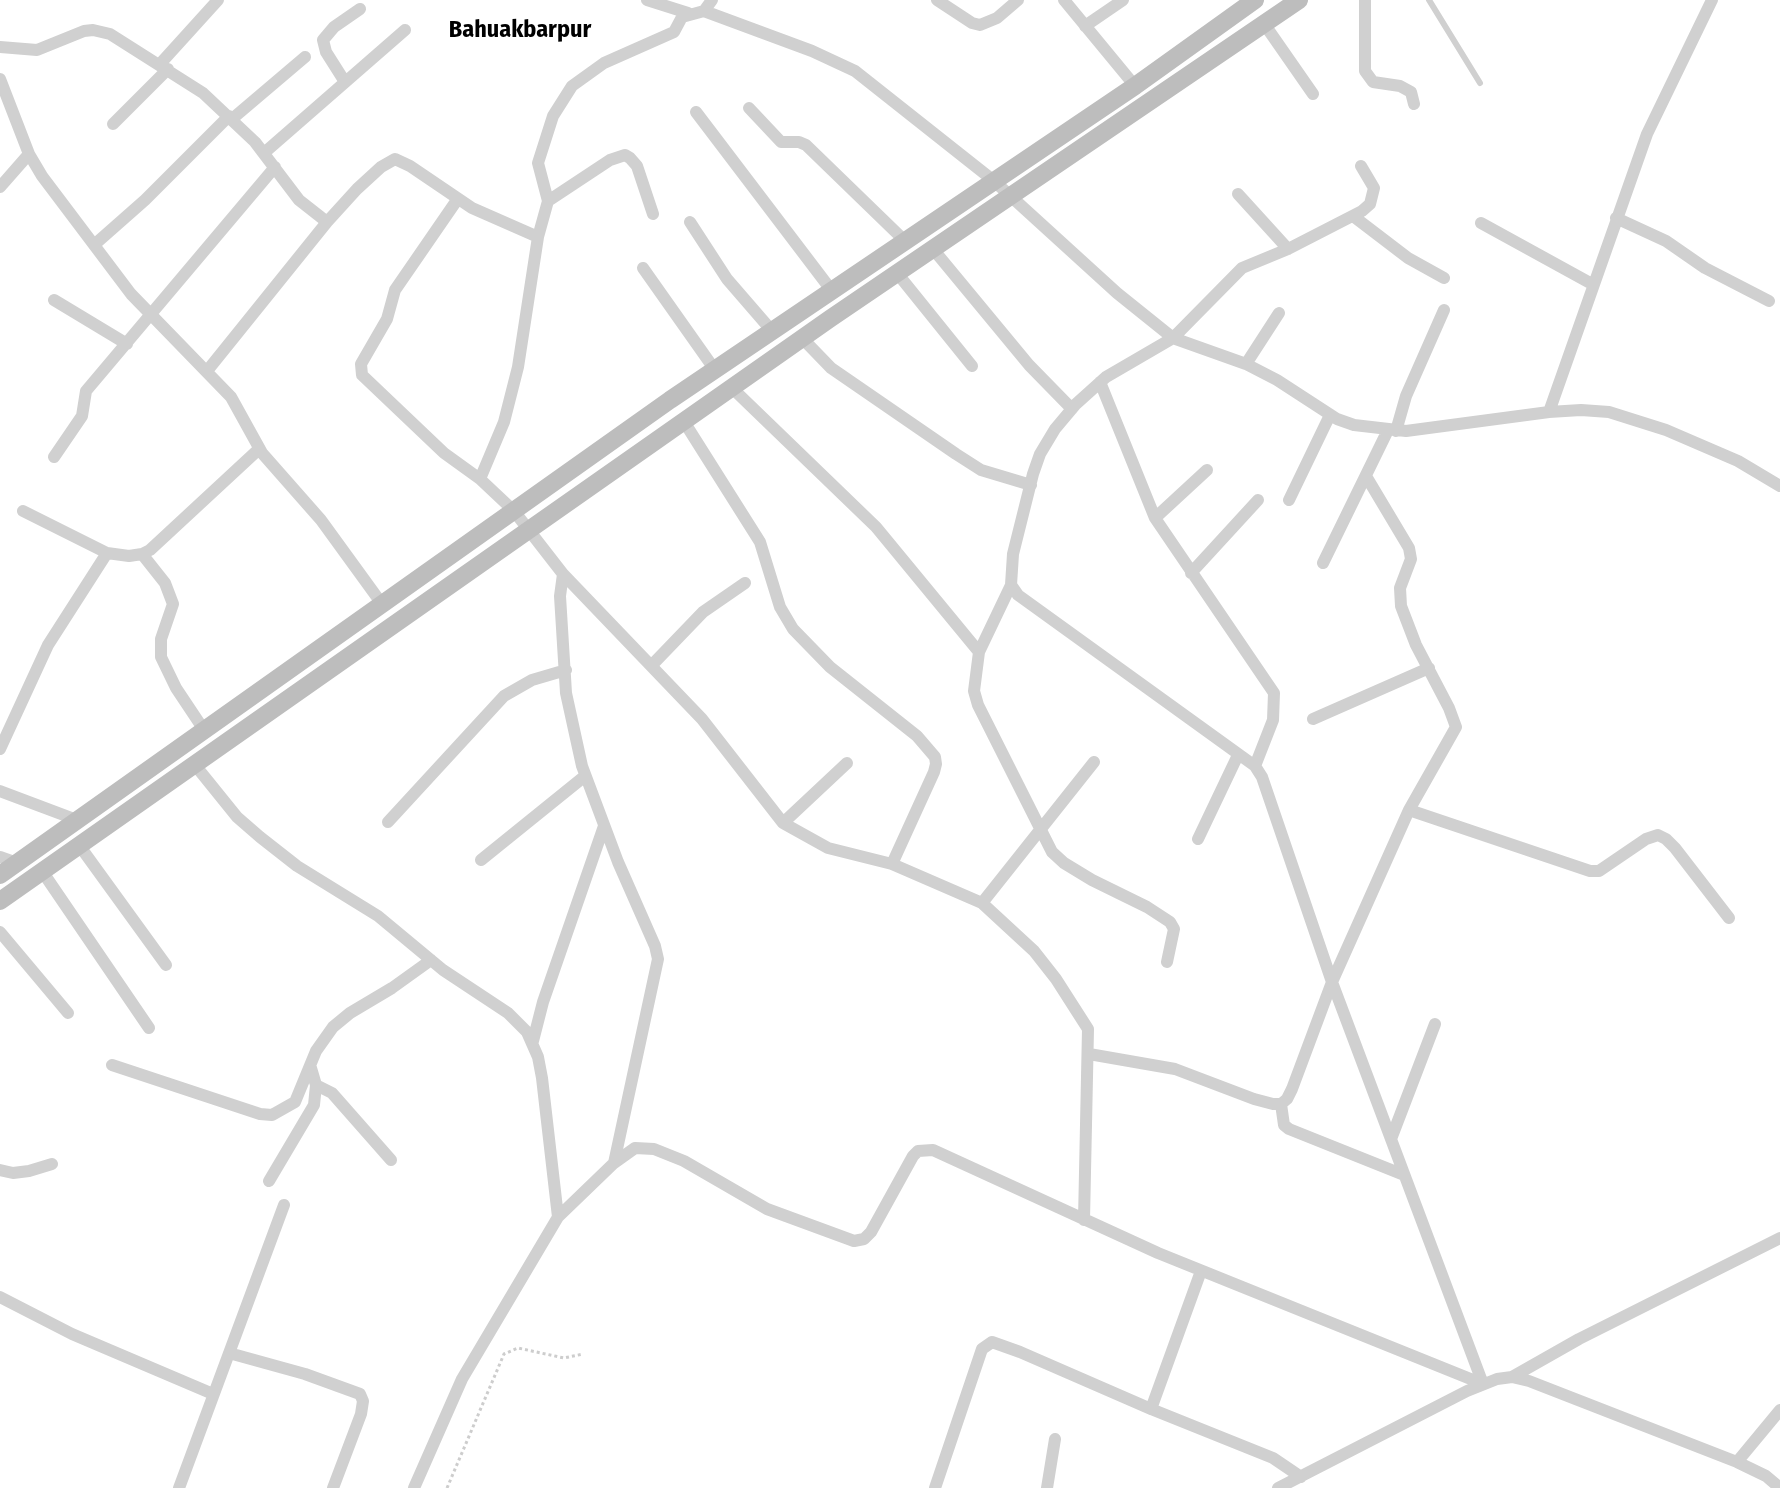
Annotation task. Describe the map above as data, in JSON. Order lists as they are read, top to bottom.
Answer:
{
  "districts": ["Bahuakbarpur"]
}
